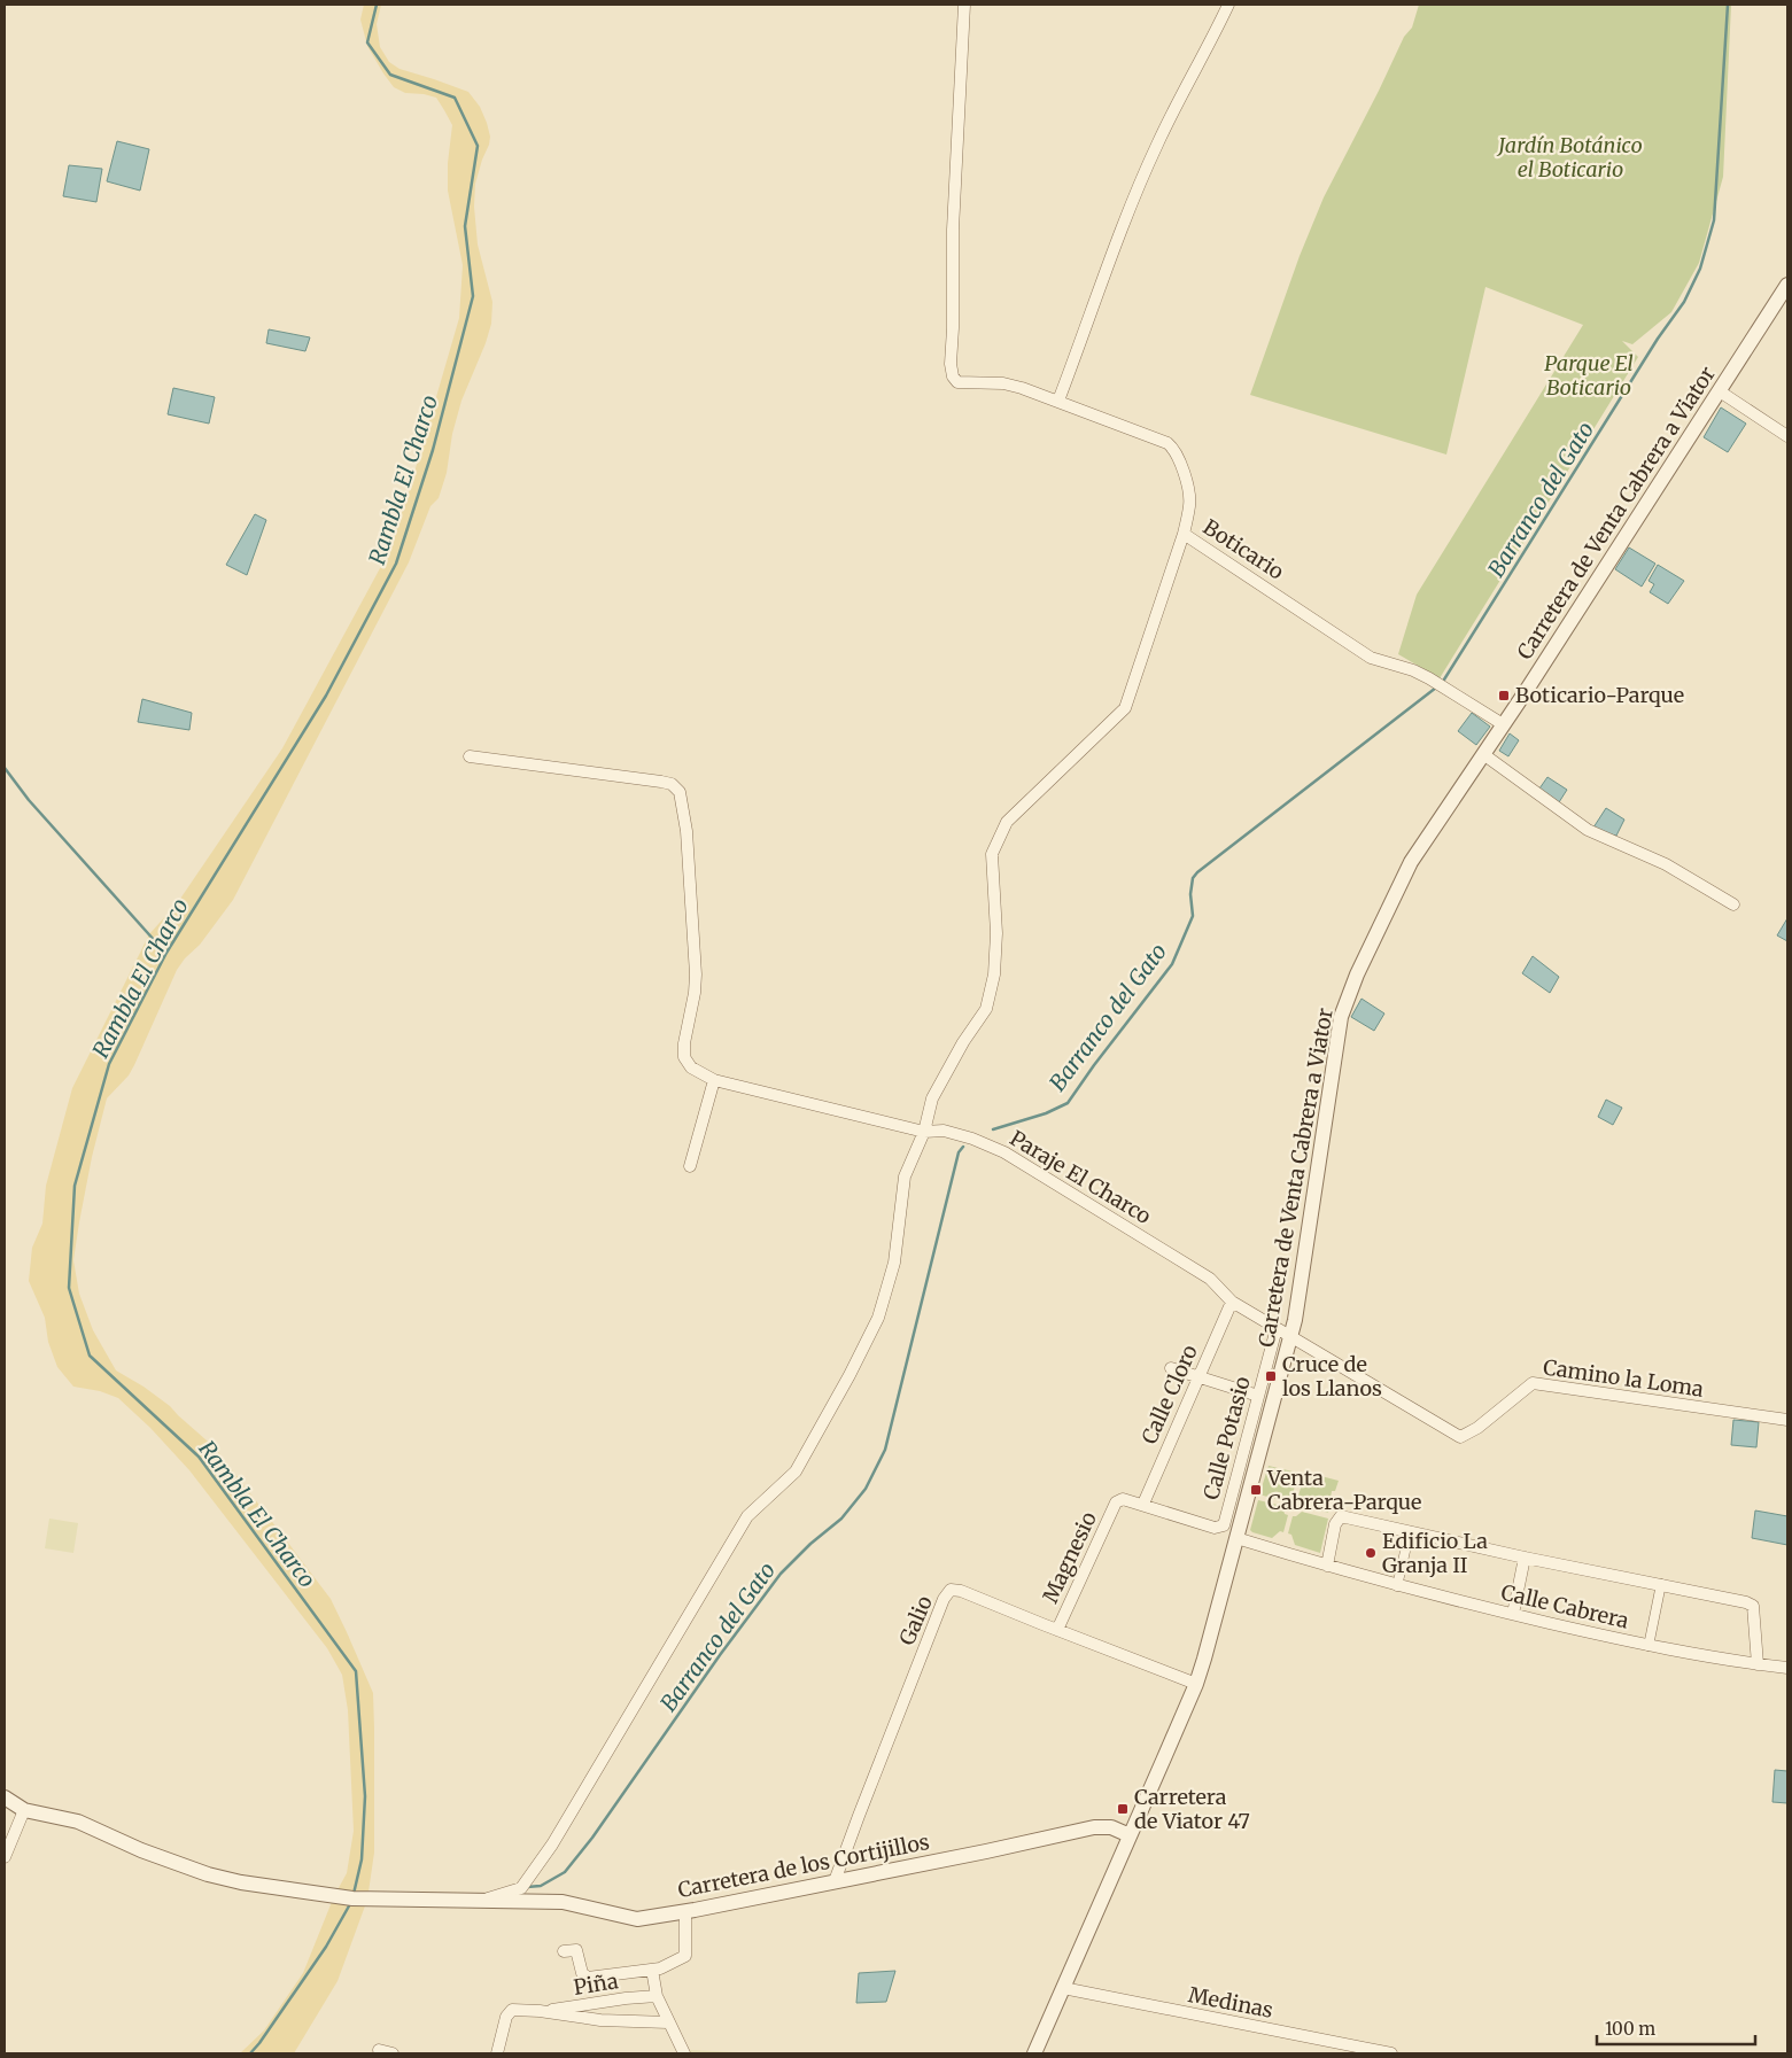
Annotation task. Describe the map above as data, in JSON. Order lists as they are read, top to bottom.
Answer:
{
  "streets": {
    "street": [
      "Carretera de Venta Cabrera a Viator",
      "Boticario",
      "Paraje El Charco",
      "Camino la Loma",
      "Calle Cloro",
      "Calle Potasio",
      "Magnesio",
      "Calle Cabrera",
      "Galio",
      "Carretera de los Cortijillos",
      "Piña",
      "Medinas"
    ]
  },
  "crossings": [
    ["Carretera de Venta Cabrera a Viator", "Boticario"],
    ["Carretera de Venta Cabrera a Viator", "Paraje El Charco"],
    ["Carretera de Venta Cabrera a Viator", "Camino la Loma"],
    ["Carretera de Venta Cabrera a Viator", "Calle Cabrera"],
    ["Carretera de Venta Cabrera a Viator", "Galio"],
    ["Carretera de Venta Cabrera a Viator", "Carretera de los Cortijillos"],
    ["Carretera de Venta Cabrera a Viator", "Medinas"],
    ["Paraje El Charco", "Camino la Loma"],
    ["Paraje El Charco", "Calle Cloro"],
    ["Paraje El Charco", "Calle Potasio"],
    ["Calle Cloro", "Calle Potasio"],
    ["Calle Cloro", "Magnesio"],
    ["Calle Potasio", "Magnesio"],
    ["Magnesio", "Galio"],
    ["Galio", "Carretera de los Cortijillos"]
  ],
  "water": ["Rambla El Charco", "Barranco del Gato"],
  "parks": ["Jardín Botánico el Boticario", "Parque El Boticario"],
  "places": {
    "transit": [
      "Boticario-Parque",
      "Cruce de los Llanos",
      "Venta Cabrera-Parque",
      "Carretera de Viator 47"
    ],
    "other": ["Edificio La Granja II"]
  },
  "scale_bar": "100 m"
}
